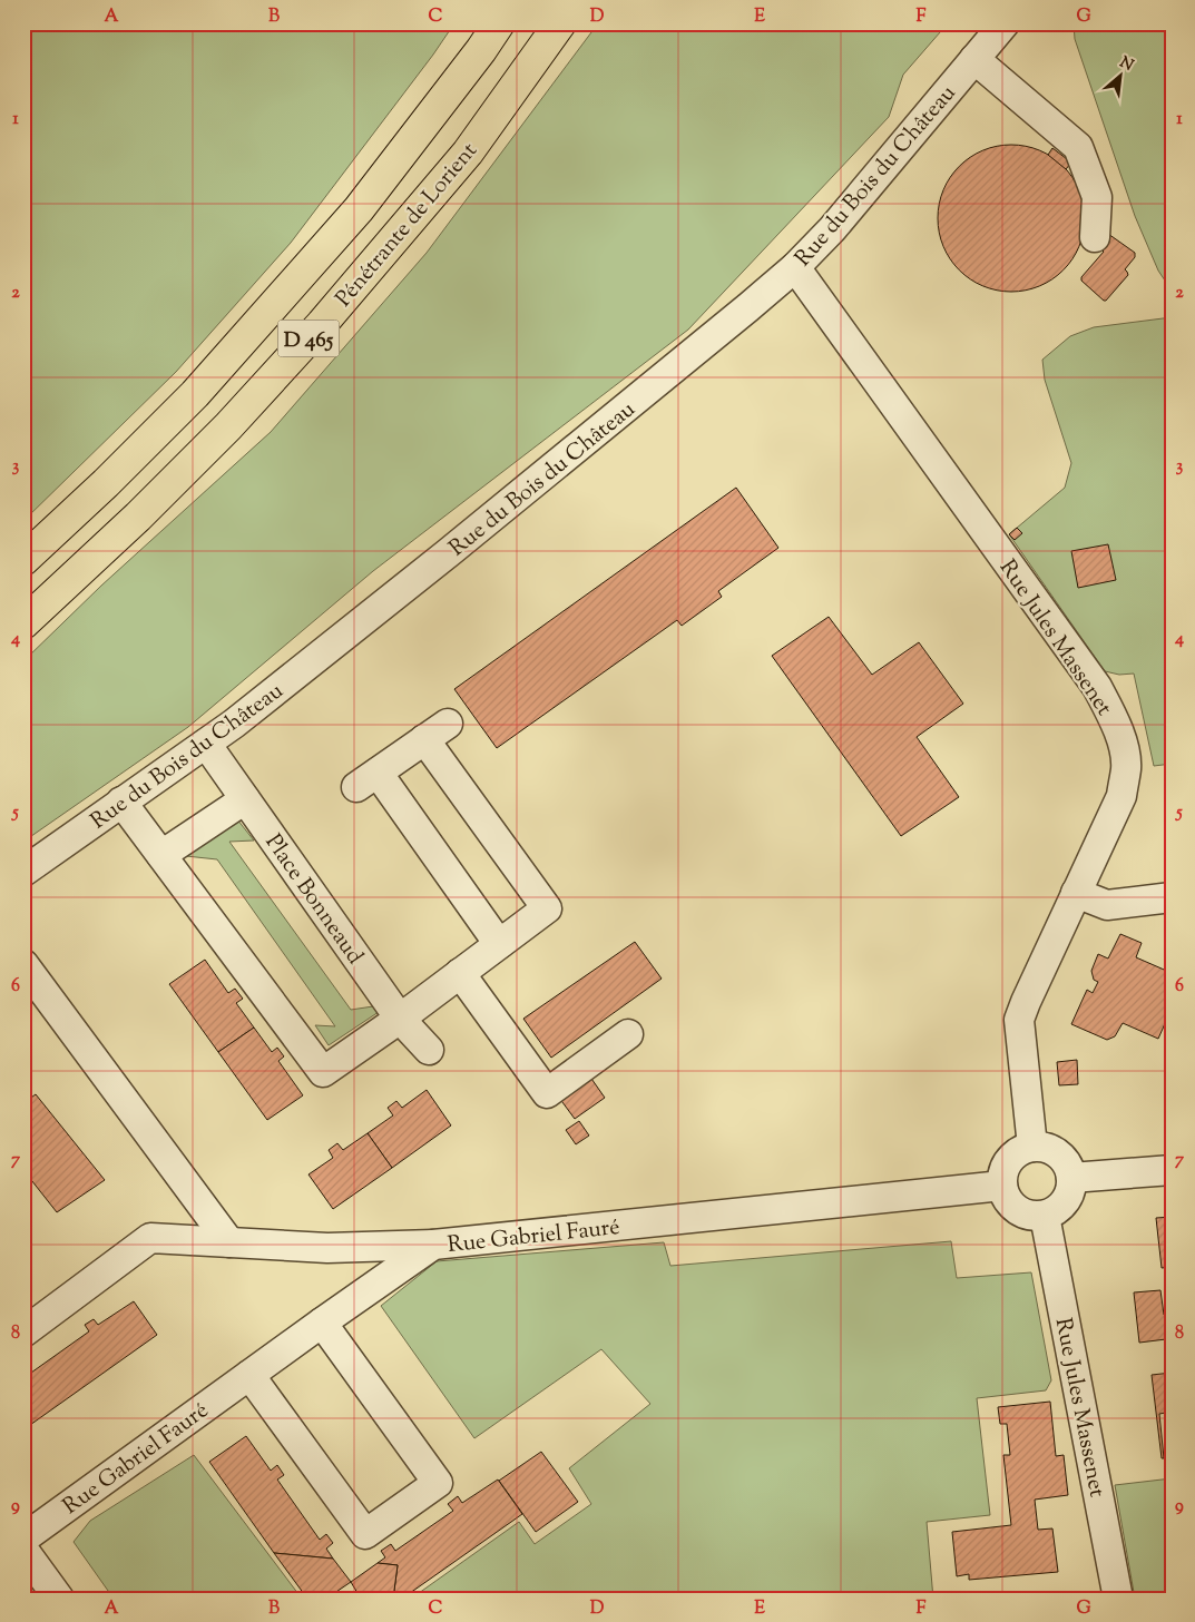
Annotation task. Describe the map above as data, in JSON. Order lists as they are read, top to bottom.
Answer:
{
  "streets": {
    "highway": ["Pénétrante de Lorient", "D 465"],
    "street": [
      "Rue du Bois du Château",
      "Rue Jules Massenet",
      "Place Bonneaud",
      "Rue Gabriel Fauré"
    ]
  },
  "crossings": [
    ["Rue du Bois du Château", "Rue Jules Massenet"],
    ["Rue du Bois du Château", "Place Bonneaud"],
    ["Rue Jules Massenet", "Rue Gabriel Fauré"]
  ],
  "north": "top right",
  "grid": {
    "columns": [
      "A",
      "B",
      "C",
      "D",
      "E",
      "F",
      "G"
    ],
    "rows": [
      "1",
      "2",
      "3",
      "4",
      "5",
      "6",
      "7",
      "8",
      "9"
    ]
  }
}
